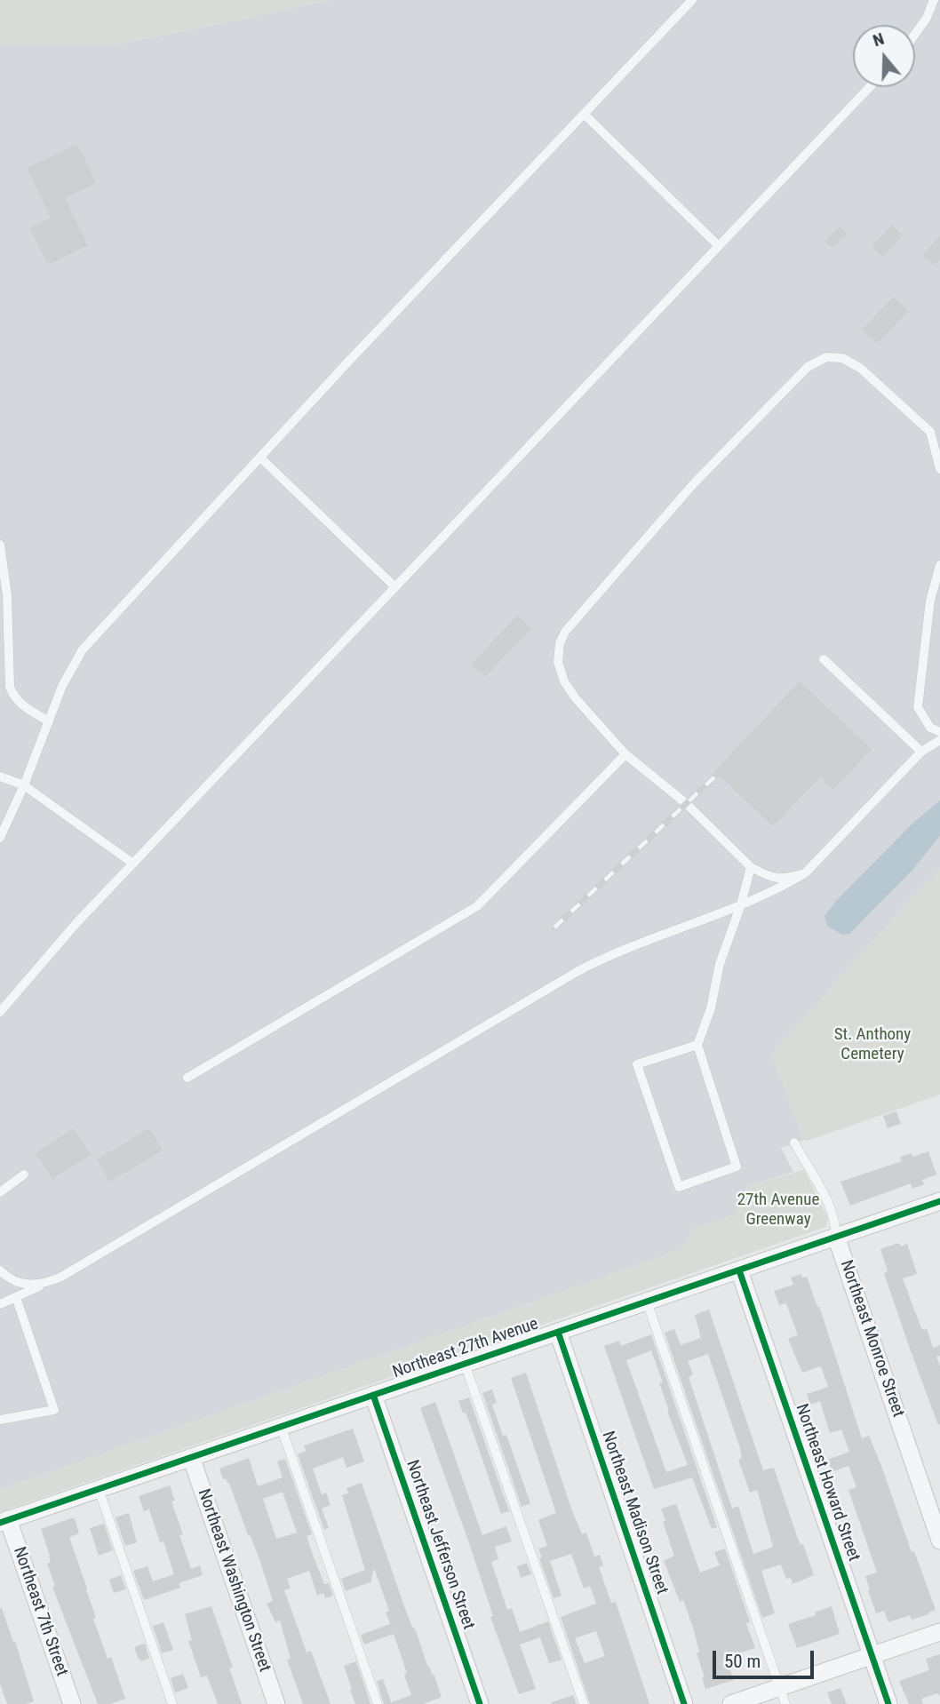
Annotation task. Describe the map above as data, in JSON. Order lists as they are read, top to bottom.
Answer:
{
  "streets": {
    "street": [
      "Northeast Monroe Street",
      "Northeast 27th Avenue",
      "Northeast Howard Street",
      "Northeast Madison Street",
      "Northeast Jefferson Street",
      "Northeast Washington Street",
      "Northeast 7th Street"
    ]
  },
  "crossings": [
    ["Northeast Monroe Street", "Northeast 27th Avenue"],
    ["Northeast 27th Avenue", "Northeast Howard Street"],
    ["Northeast 27th Avenue", "Northeast Madison Street"],
    ["Northeast 27th Avenue", "Northeast Jefferson Street"],
    ["Northeast 27th Avenue", "Northeast Washington Street"],
    ["Northeast 27th Avenue", "Northeast 7th Street"]
  ],
  "parks": ["St. Anthony Cemetery", "27th Avenue Greenway"],
  "scale_bar": "50 m",
  "north": "top"
}
